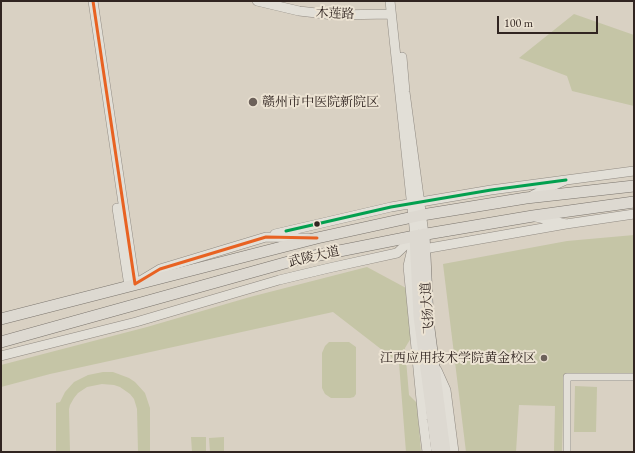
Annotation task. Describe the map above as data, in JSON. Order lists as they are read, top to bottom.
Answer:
{
  "streets": {
    "main road": ["武陵大道", "飞扬大道"],
    "street": ["木莲路"]
  },
  "crossings": [
    ["武陵大道", "飞扬大道"]
  ],
  "places": ["赣州市中医院新院区", "江西应用技术学院黄金校区"],
  "scale_bar": "100 m"
}
